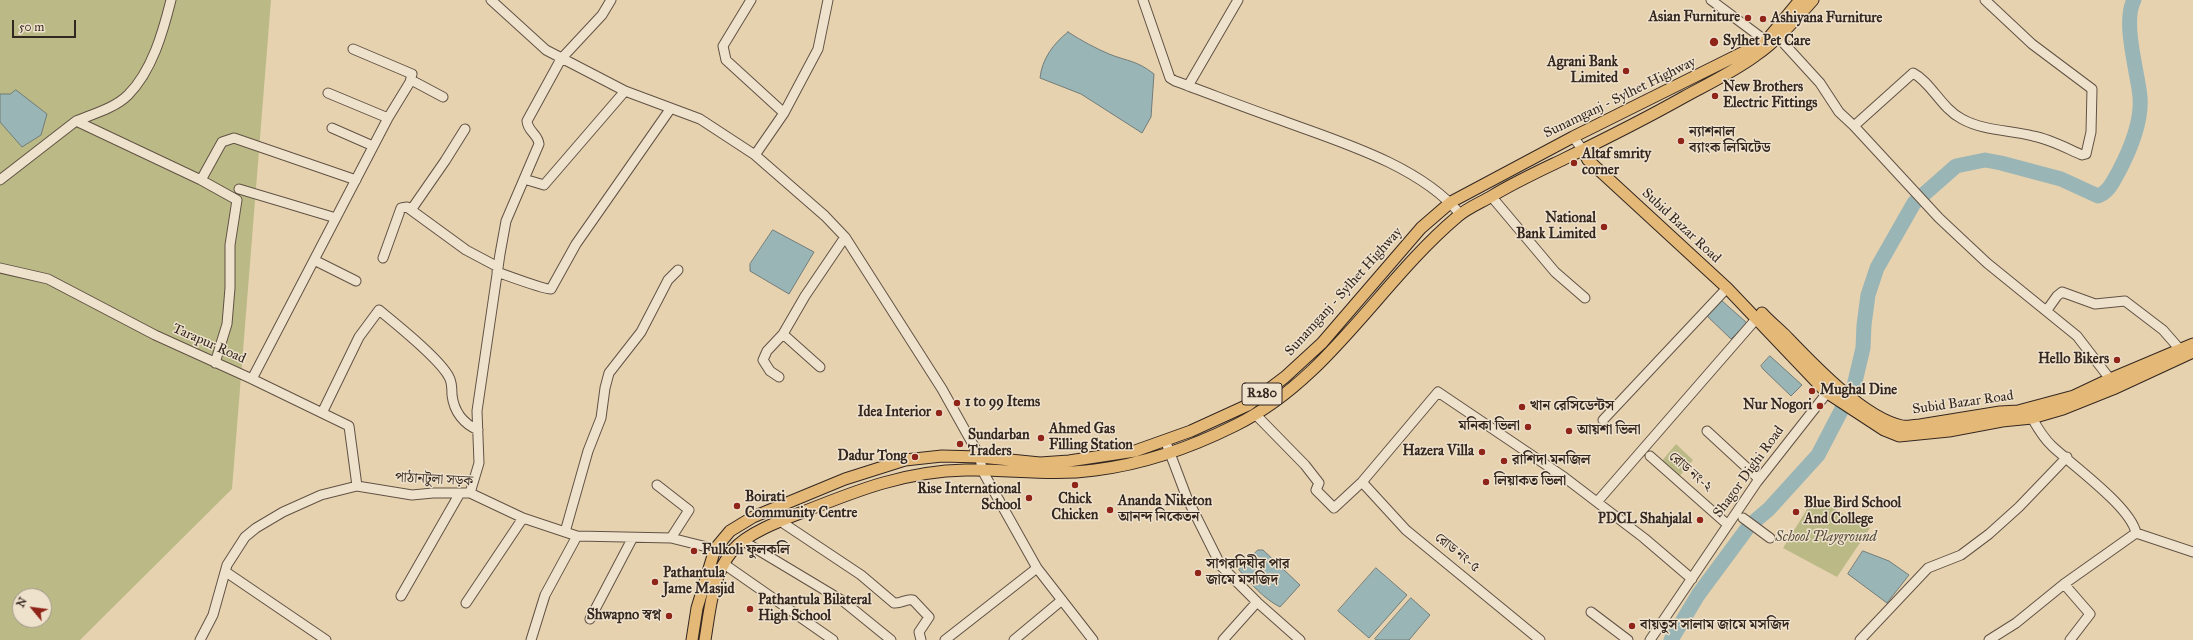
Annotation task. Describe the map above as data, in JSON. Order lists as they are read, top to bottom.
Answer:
{
  "streets": {
    "main road": ["Sunamganj - Sylhet Highway", "Subid Bazar Road", "R280"],
    "street": [
      "Tarapur Road",
      "রোড নং-২",
      "Shagor Dighi Road",
      "পাঠানটুলা সড়ক",
      "রোড নং-৫"
    ]
  },
  "crossings": [
    ["Sunamganj - Sylhet Highway", "Subid Bazar Road"],
    ["Sunamganj - Sylhet Highway", "পাঠানটুলা সড়ক"],
    ["Subid Bazar Road", "Shagor Dighi Road"],
    ["Tarapur Road", "পাঠানটুলা সড়ক"],
    ["রোড নং-২", "Shagor Dighi Road"]
  ],
  "parks": ["School Playground"],
  "places": [
    "Asian Furniture",
    "Ashiyana Furniture",
    "Sylhet Pet Care",
    "Agrani Bank Limited",
    "New Brothers Electric Fittings",
    "ন্যাশনাল ব্যাংক লিমিটেড",
    "Altaf smrity corner",
    "National Bank Limited",
    "Hello Bikers",
    "Mughal Dine",
    "1 to 99 Items",
    "Nur Nogori",
    "খান রেসিডেন্টস",
    "Idea Interior",
    "মনিকা ভিলা",
    "আয়শা ভিলা",
    "Ahmed Gas Filling Station",
    "Sundarban Traders",
    "Hazera Villa",
    "Dadur Tong",
    "রাশিদা মনজিল",
    "লিয়াকত ভিলা",
    "Chick Chicken",
    "Rise International School",
    "Boirati Community Centre",
    "Ananda Niketon আনন্দ নিকেতন",
    "Blue Bird School And College",
    "PDCL Shahjalal",
    "Fulkoli ফুলকলি",
    "সাগরদিঘীর পার জামে মসজিদ",
    "Pathantula Jame Masjid",
    "Pathantula Bilateral High School",
    "Shwapno স্বপ্ন",
    "বায়তুস সালাম জামে মসজিদ"
  ],
  "scale_bar": "50 m",
  "north": "top left"
}
